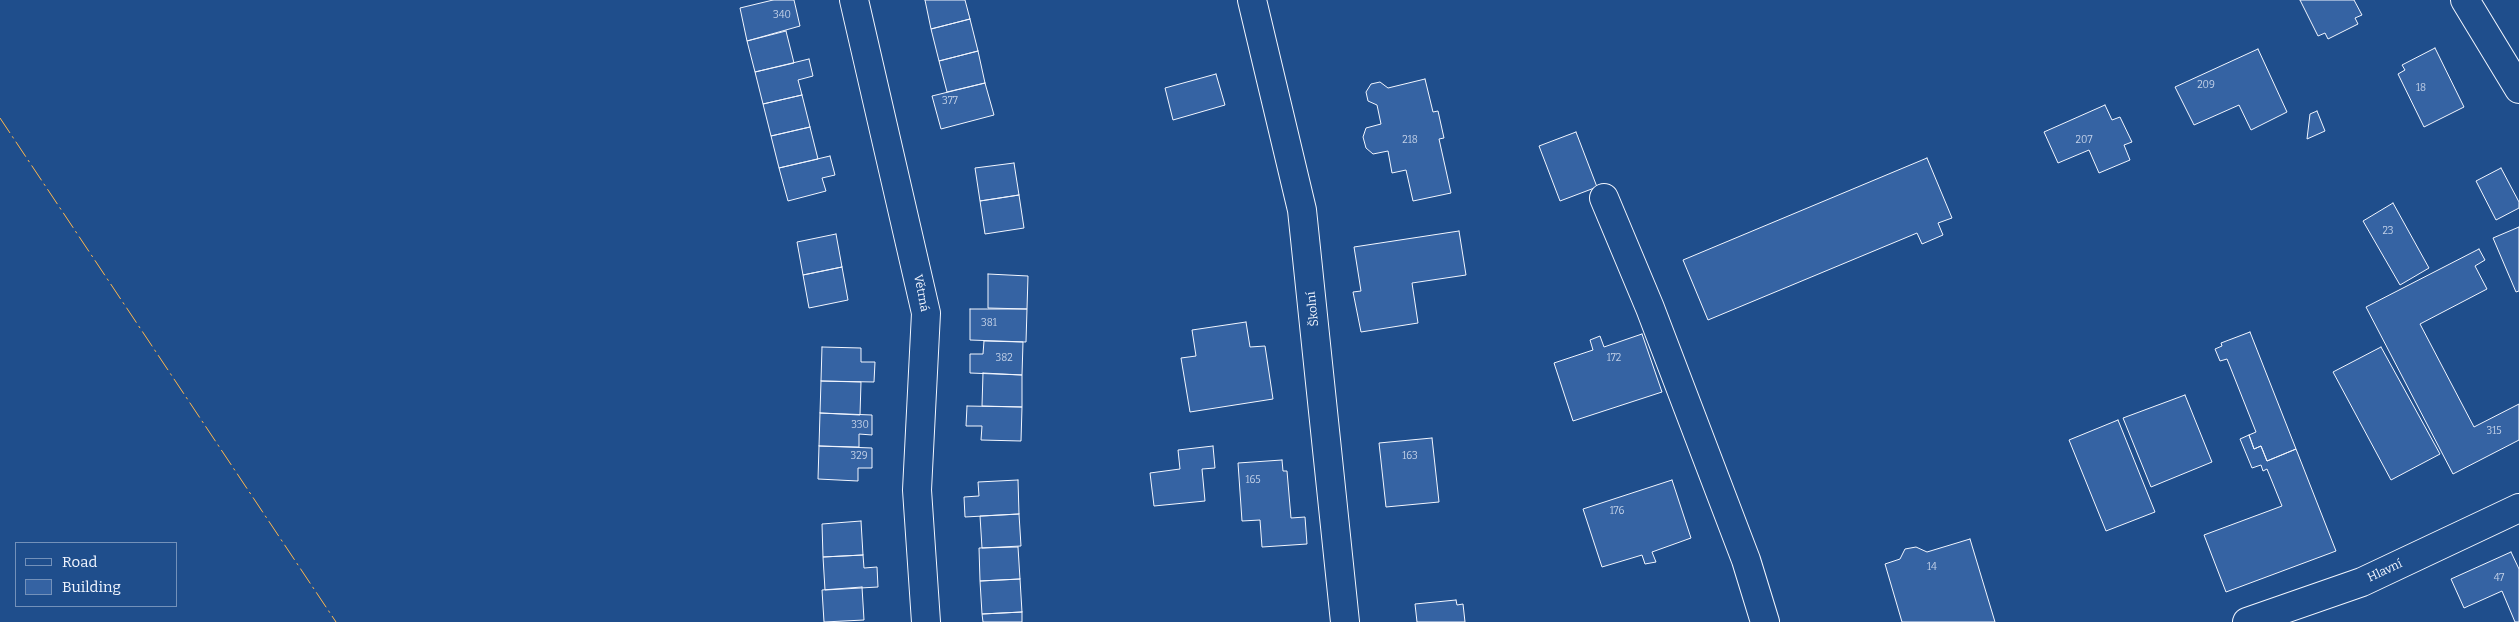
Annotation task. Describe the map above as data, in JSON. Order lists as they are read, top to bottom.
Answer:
{
  "streets": {
    "street": ["Větrná", "Školní", "Hlavní"]
  },
  "house_numbers": [
    "340",
    "209",
    "18",
    "377",
    "218",
    "207",
    "23",
    "381",
    "382",
    "172",
    "330",
    "315",
    "329",
    "163",
    "165",
    "176",
    "14",
    "47"
  ],
  "legend": ["Road", "Building"]
}
